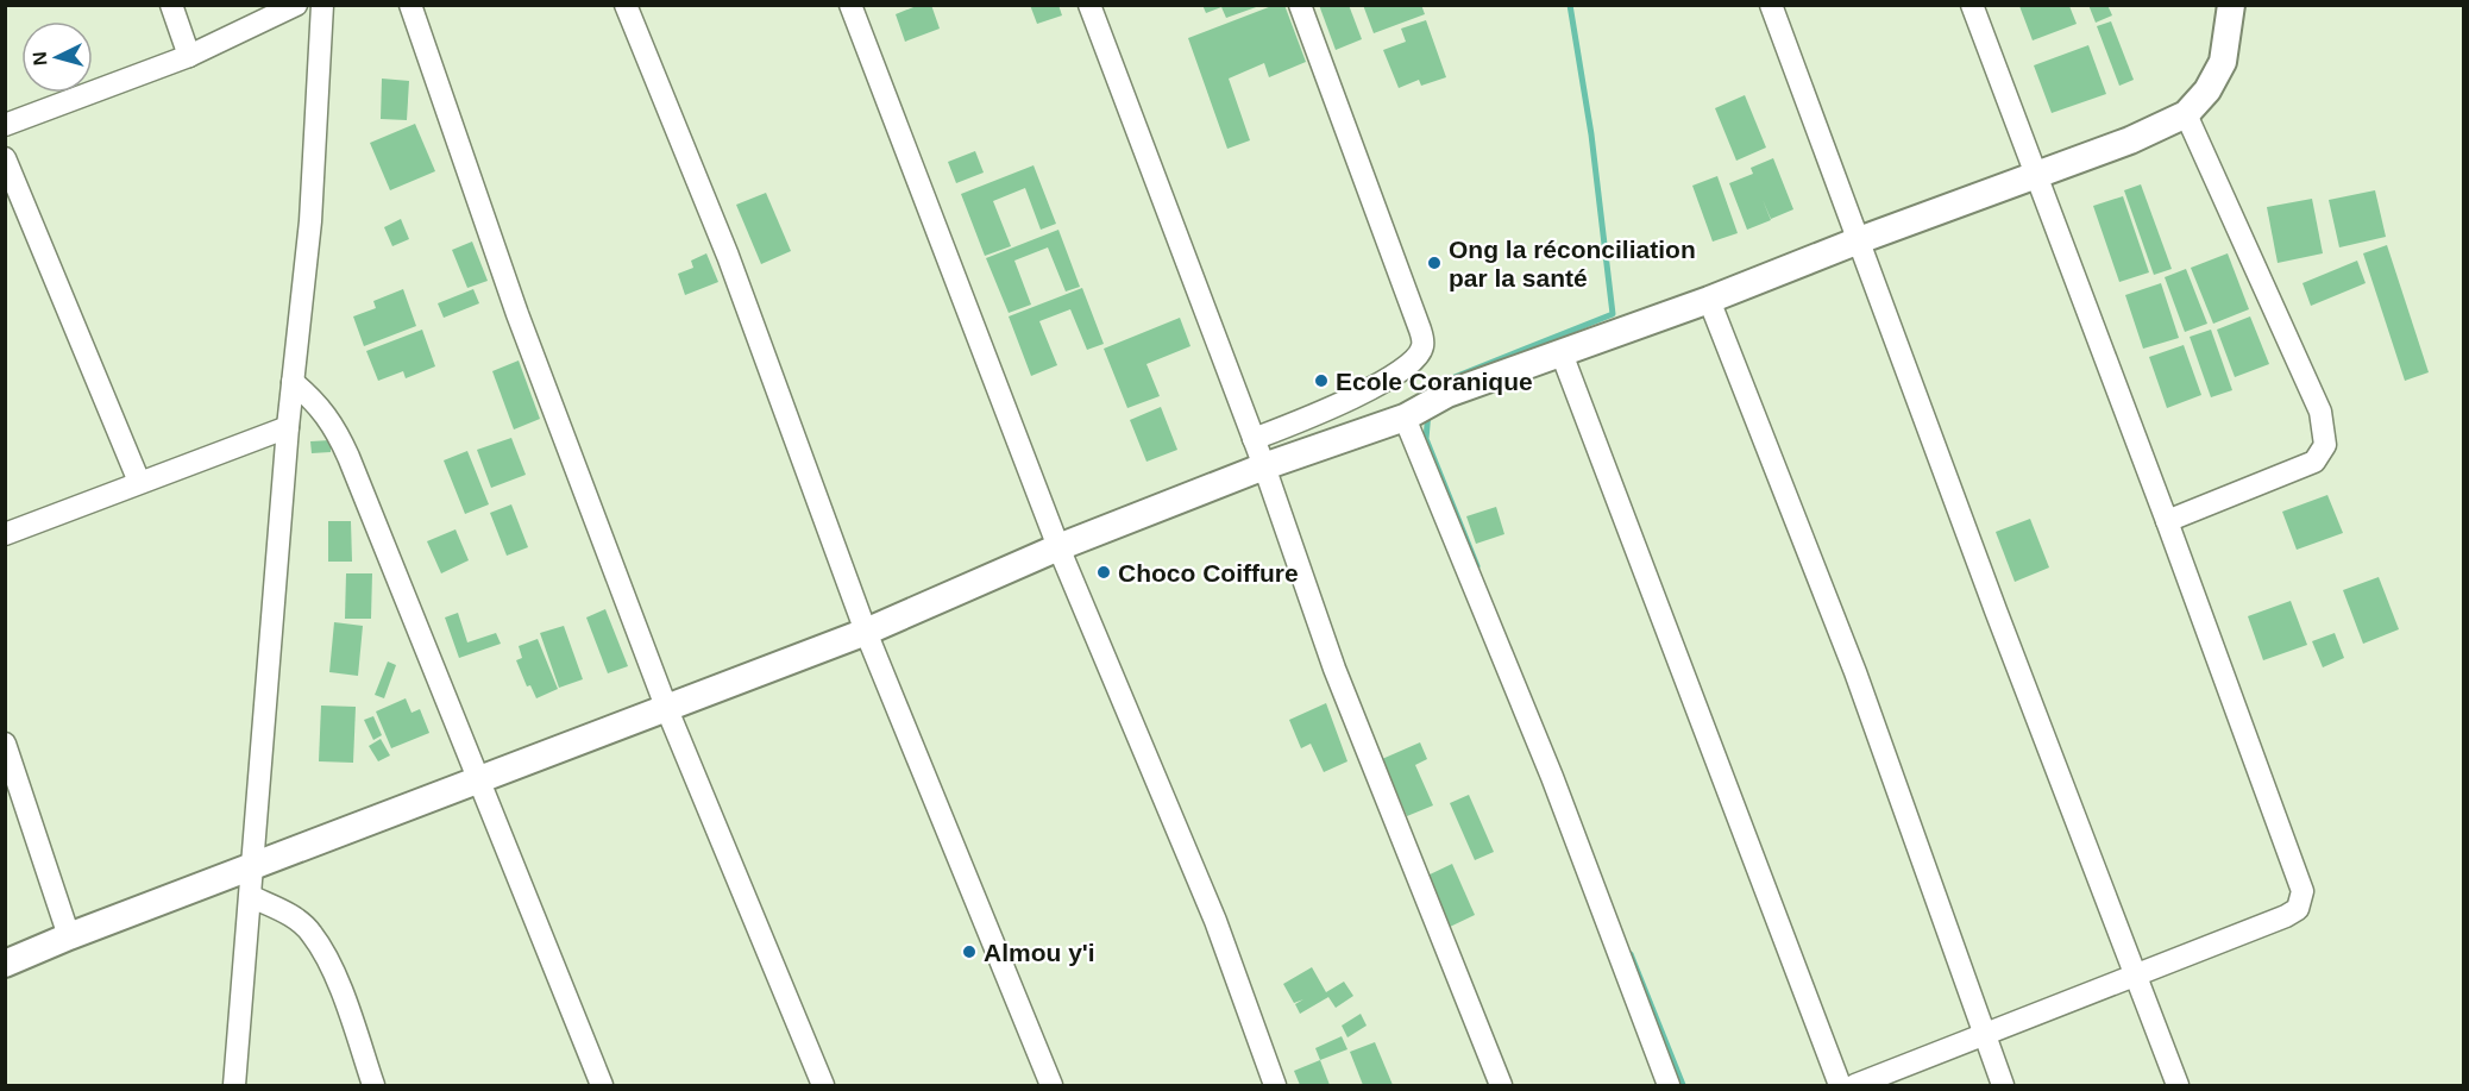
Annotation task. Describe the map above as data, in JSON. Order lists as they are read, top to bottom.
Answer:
{
  "places": [
    "Ong la réconciliation par la santé",
    "Ecole Coranique",
    "Choco Coiffure",
    "Almou y'i"
  ],
  "north": "left"
}
